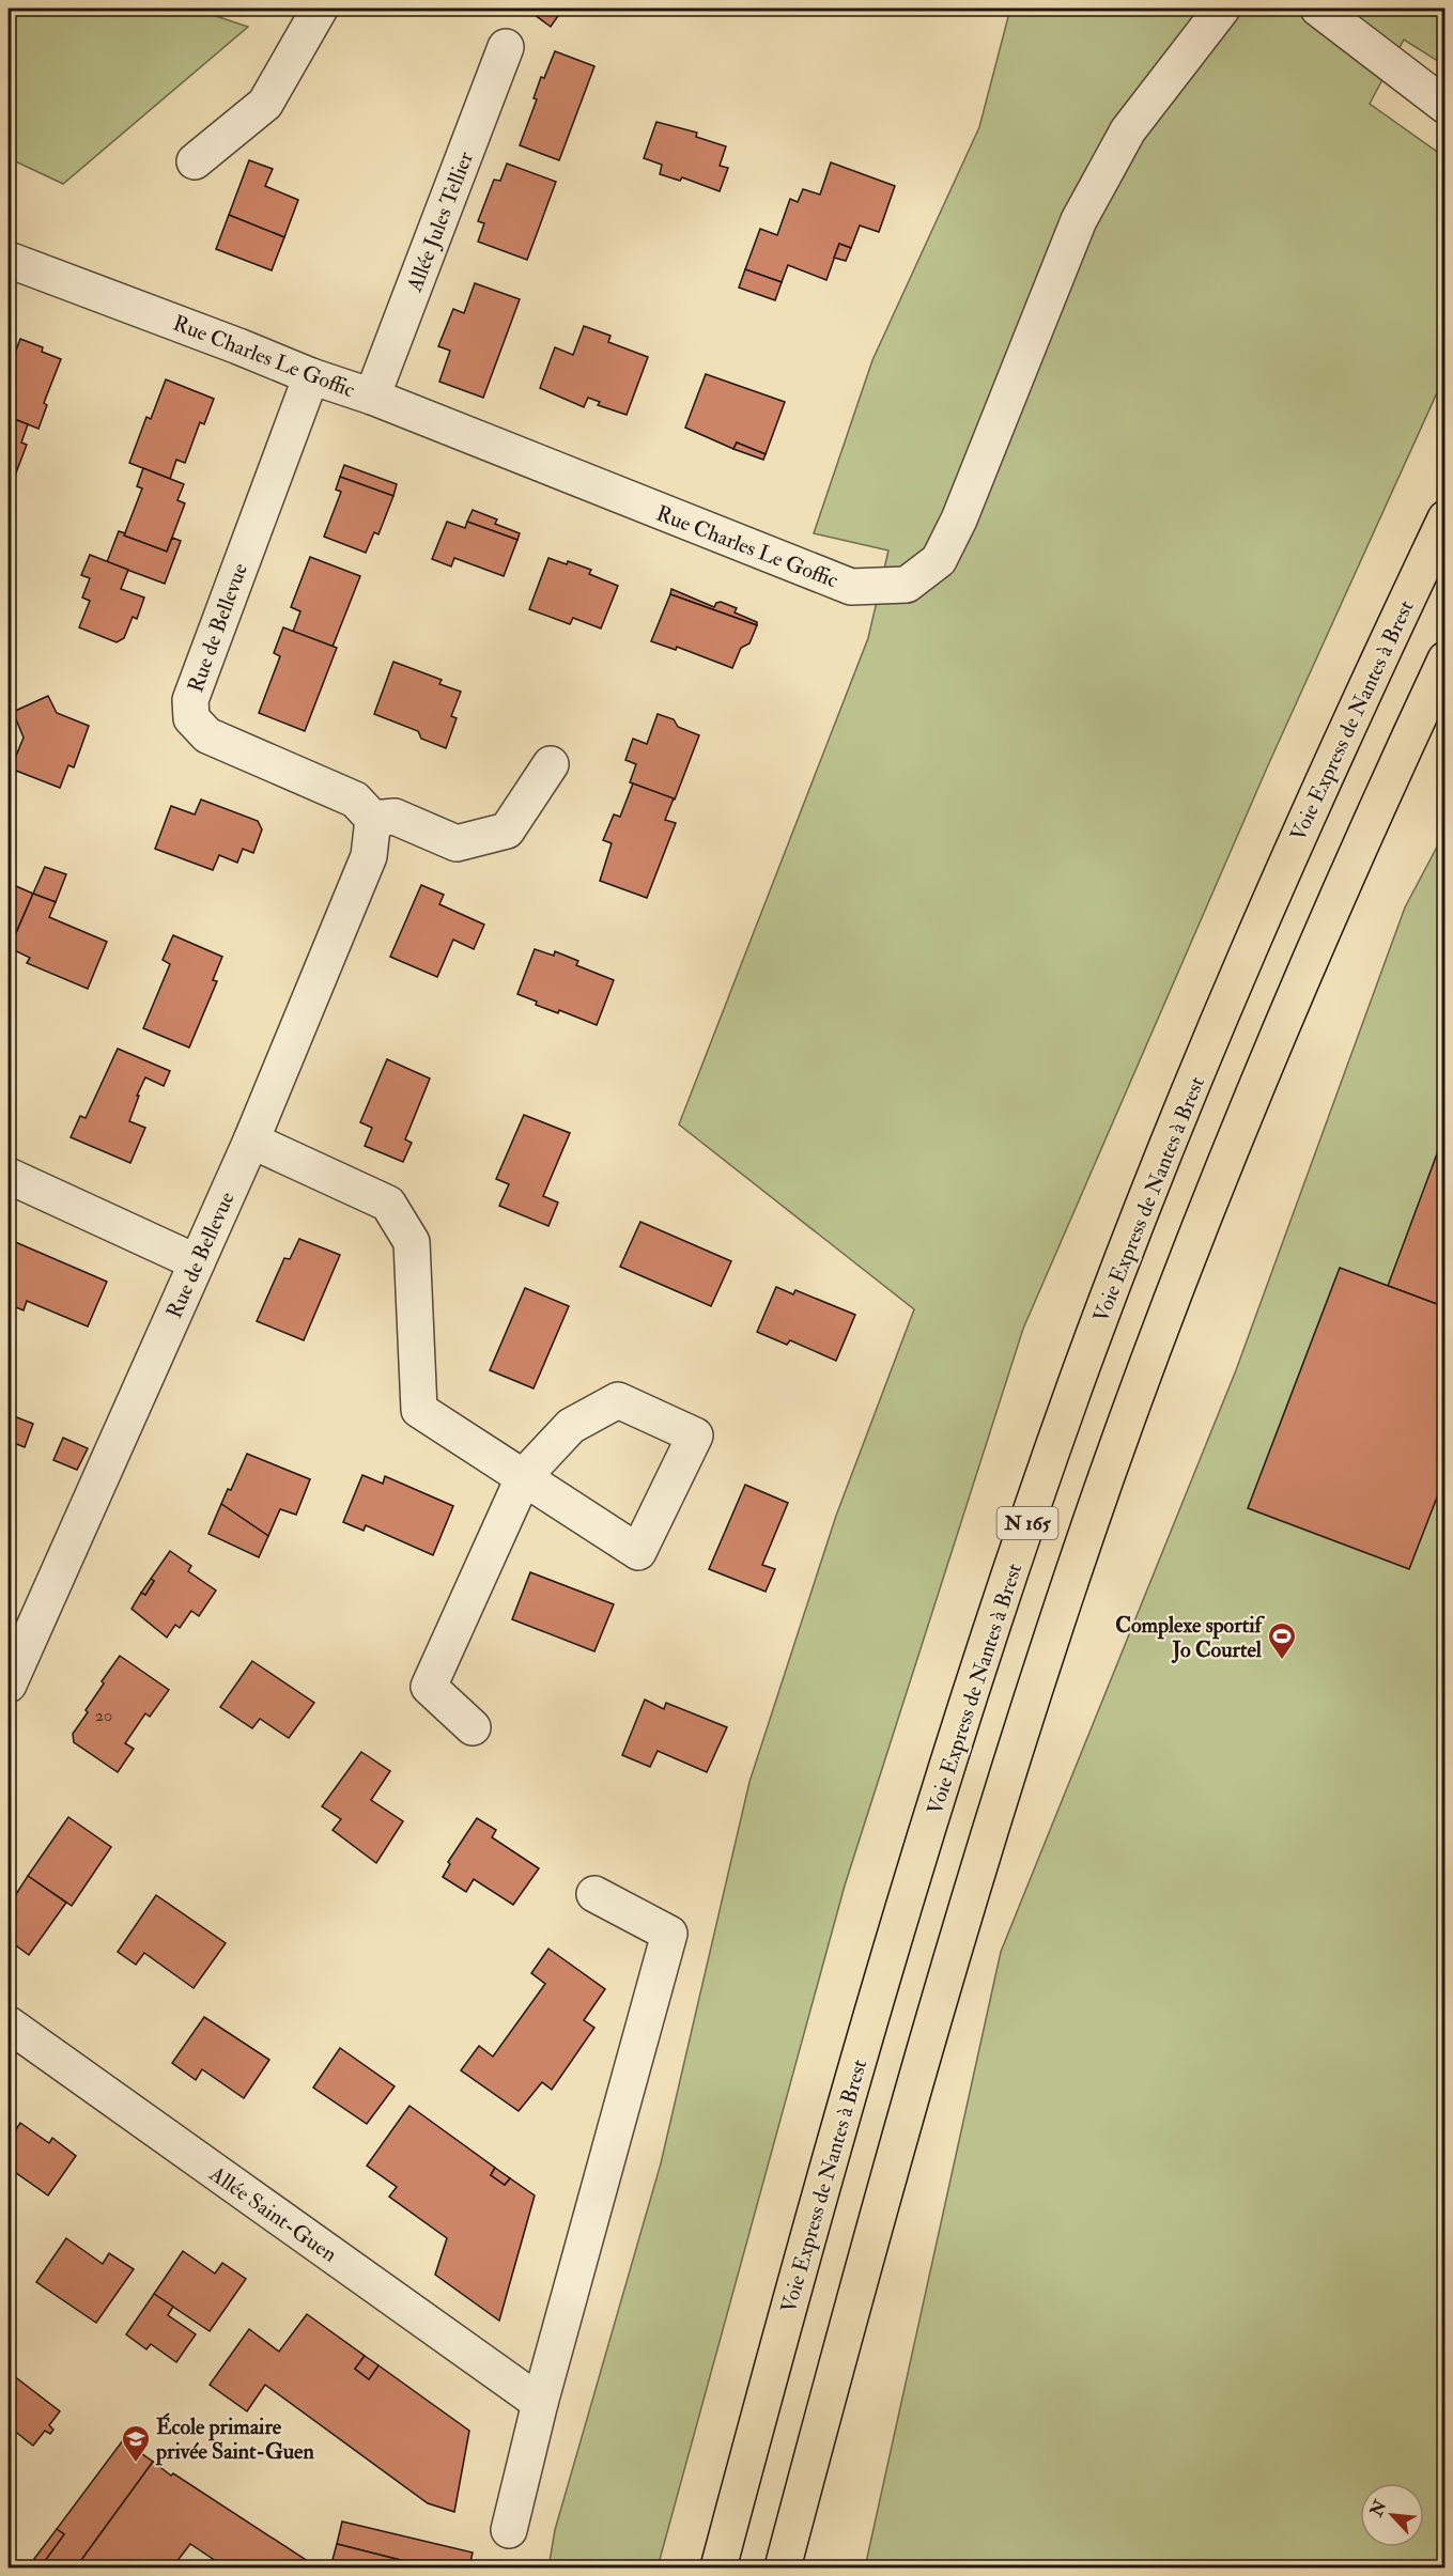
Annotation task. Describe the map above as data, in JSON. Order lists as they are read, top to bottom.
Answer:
{
  "streets": {
    "highway": ["Voie Express de Nantes à Brest", "N 165"],
    "street": [
      "Allée Jules Tellier",
      "Rue Charles Le Goffic",
      "Rue de Bellevue",
      "Allée Saint-Guen"
    ]
  },
  "crossings": [
    ["Allée Jules Tellier", "Rue Charles Le Goffic"],
    ["Rue Charles Le Goffic", "Rue de Bellevue"]
  ],
  "places": {
    "sports": ["Complexe sportif Jo Courtel"],
    "school or university": ["École primaire privée Saint-Guen"]
  },
  "house_numbers": ["20"],
  "north": "top left"
}
